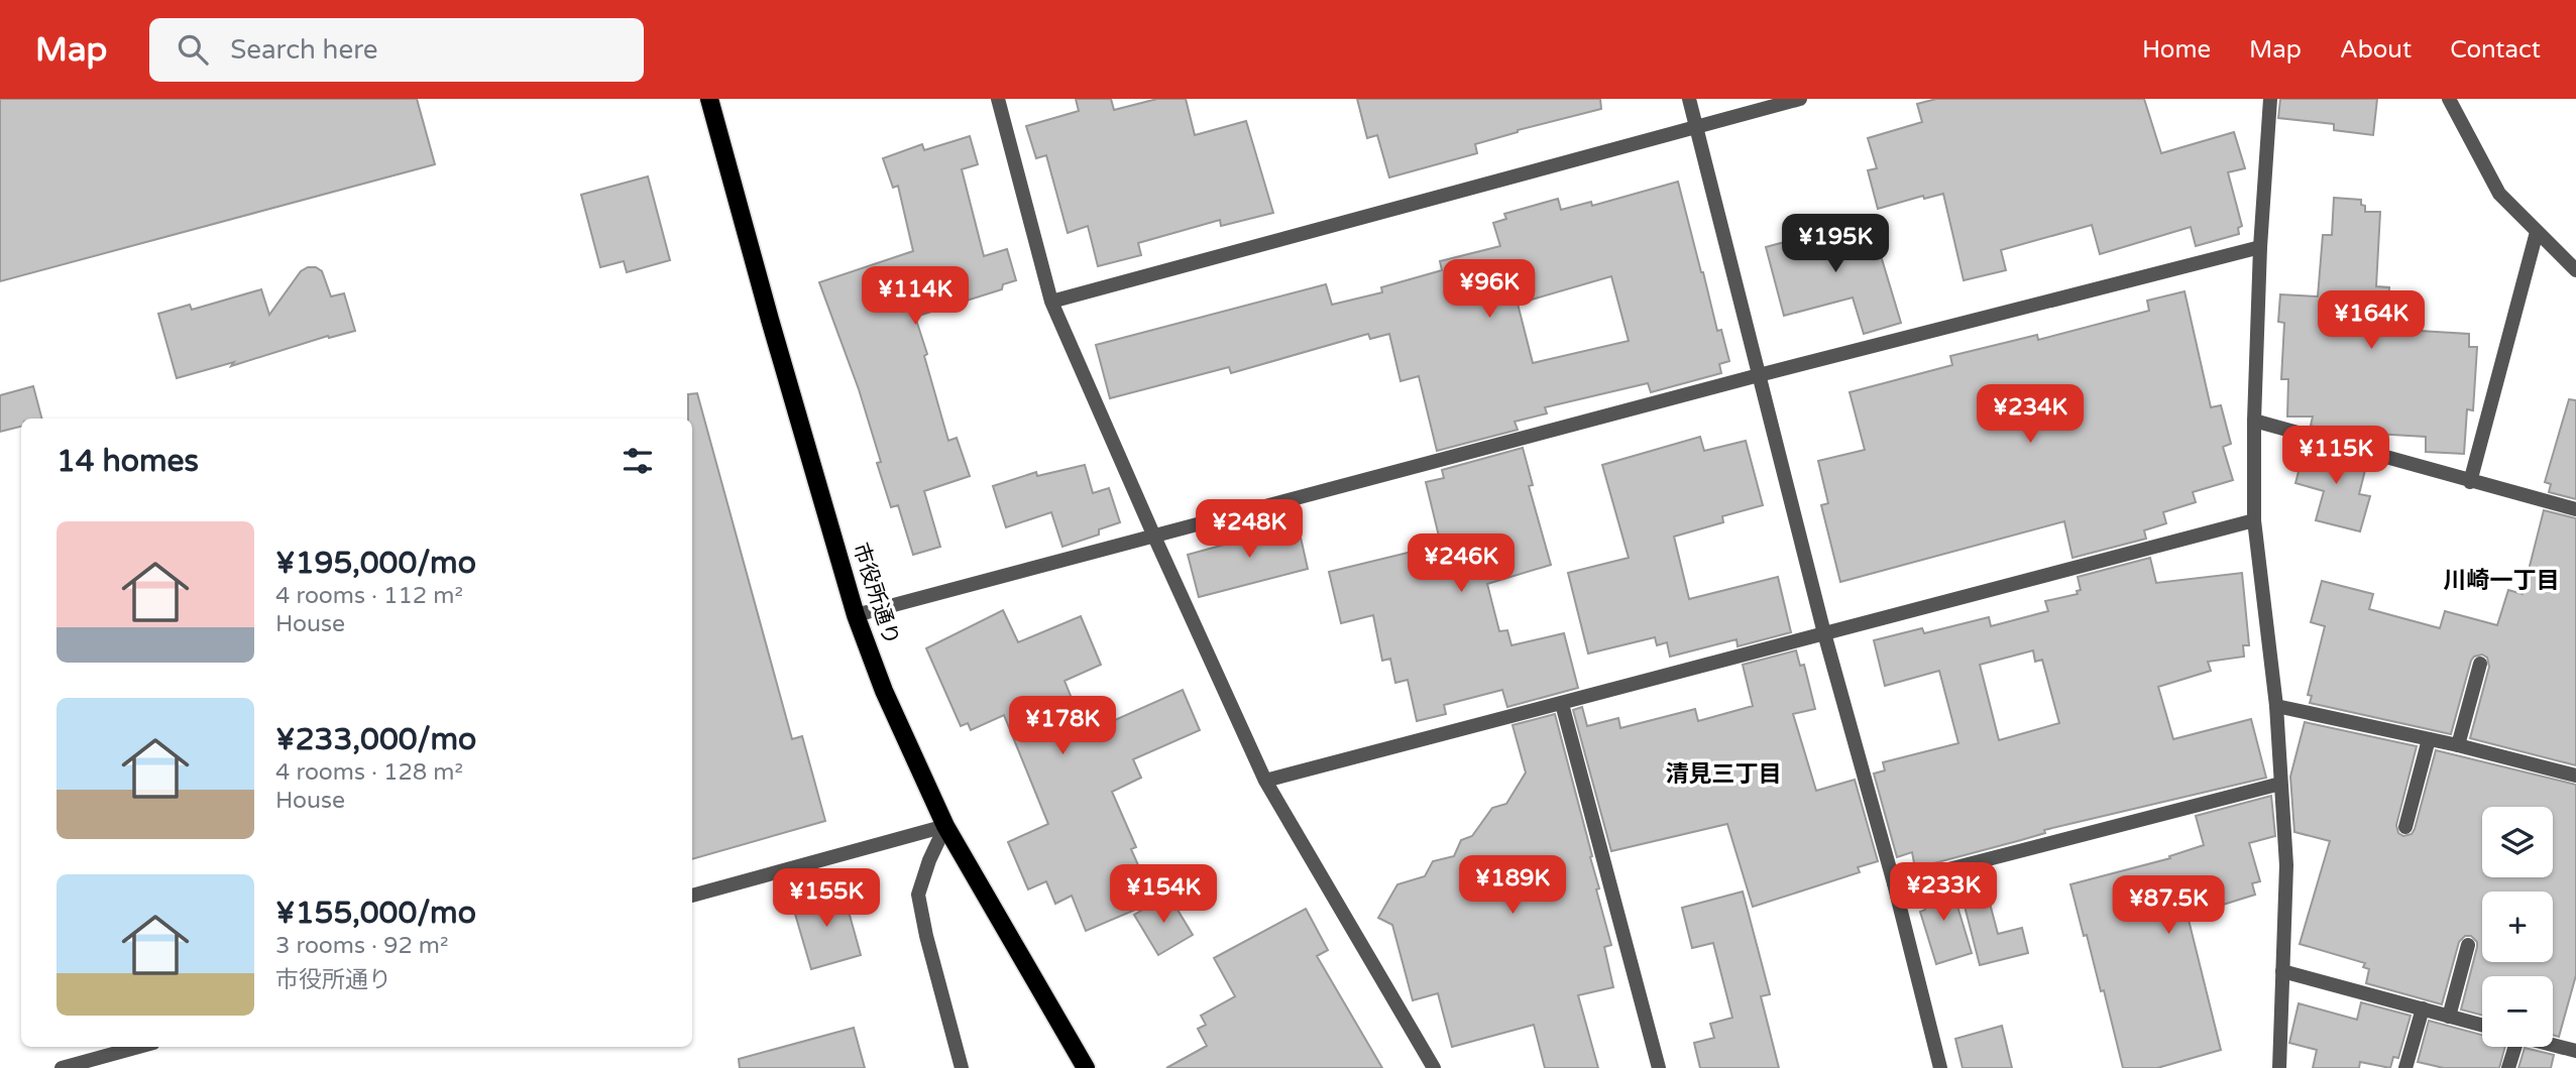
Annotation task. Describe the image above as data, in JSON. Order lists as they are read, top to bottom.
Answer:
{
  "streets": {
    "main road": ["市役所通り"]
  },
  "districts": ["川崎一丁目", "清見三丁目"],
  "page": {
    "header": "Map",
    "search": "Search here",
    "nav": [
      "Home",
      "Map",
      "About",
      "Contact"
    ],
    "price": [
      "¥195K",
      "¥96K",
      "¥114K",
      "¥164K",
      "¥234K",
      "¥115K",
      "¥248K",
      "¥246K",
      "¥178K",
      "¥189K",
      "¥233K",
      "¥154K",
      "¥155K",
      "¥87.5K"
    ],
    "heading": "14 homes",
    "list": [
      {
        "name": "¥195,000/mo",
        "note": "4 rooms · 112 m² · House"
      },
      {
        "name": "¥233,000/mo",
        "note": "4 rooms · 128 m² · House"
      },
      {
        "name": "¥155,000/mo",
        "note": "3 rooms · 92 m² · 市役所通り"
      }
    ],
    "map_buttons": ["+", "−"]
  }
}
